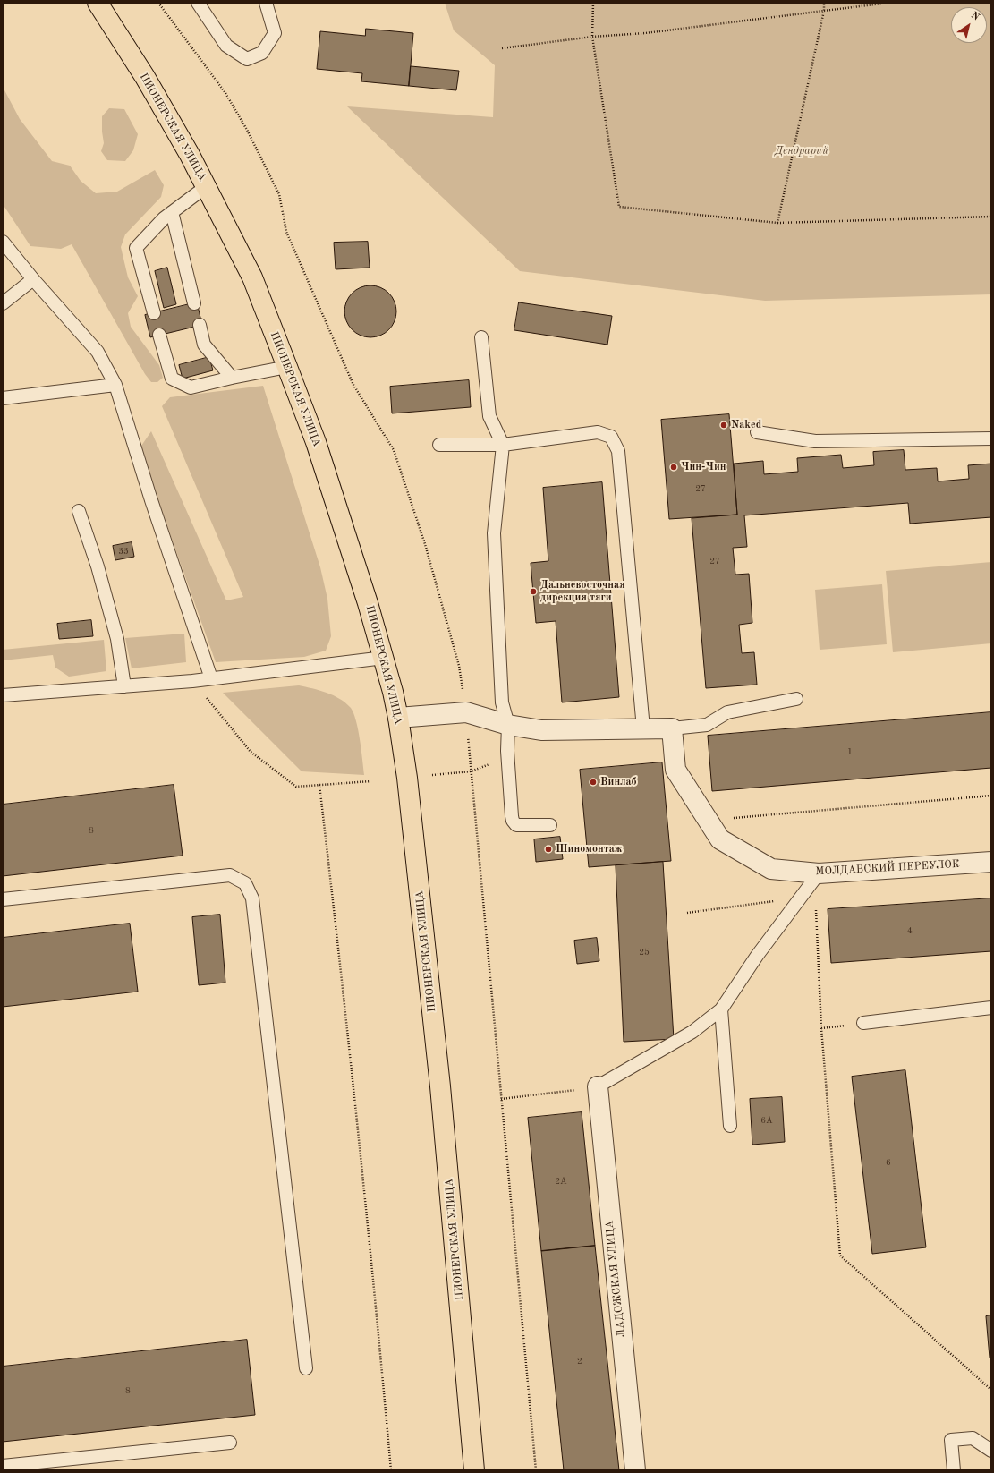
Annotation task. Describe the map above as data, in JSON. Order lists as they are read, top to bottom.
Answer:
{
  "streets": {
    "main road": ["ПИОНЕРСКАЯ УЛИЦА"],
    "street": ["МОЛДАВСКИЙ ПЕРЕУЛОК", "ЛАДОЖСКАЯ УЛИЦА"]
  },
  "parks": ["Дендрарий"],
  "places": [
    "Naked",
    "Чин-Чин",
    "Дальневосточная дирекция тяги",
    "Винлаб",
    "Шиномонтаж"
  ],
  "house_numbers": [
    "27",
    "33",
    "27",
    "1",
    "8",
    "4",
    "25",
    "6А",
    "6",
    "2А",
    "2",
    "8"
  ],
  "north": "top right"
}
